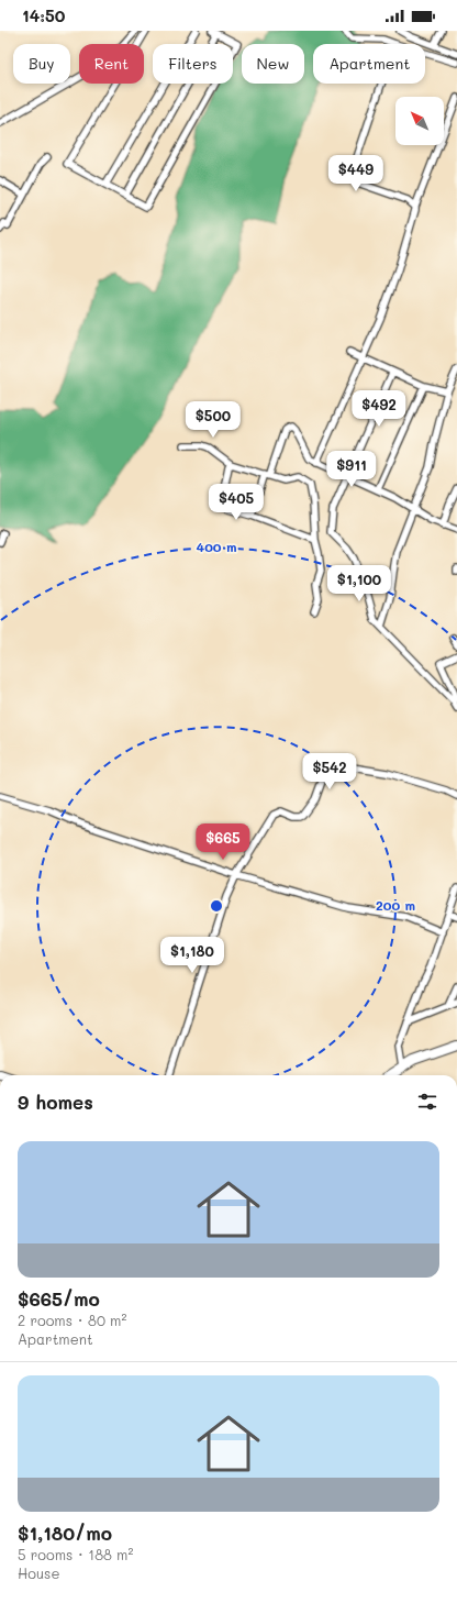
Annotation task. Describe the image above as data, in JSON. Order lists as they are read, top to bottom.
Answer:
{
  "north": "top left",
  "page": {
    "status": "14:50",
    "chip": [
      "Buy",
      "Rent",
      "Filters",
      "New",
      "Apartment"
    ],
    "price": [
      "$449",
      "$492",
      "$500",
      "$911",
      "$405",
      "$1,100",
      "$542",
      "$665",
      "$1,180"
    ],
    "heading": "9 homes",
    "list": [
      {
        "name": "$665/mo",
        "note": "2 rooms · 80 m² · Apartment"
      },
      {
        "name": "$1,180/mo",
        "note": "5 rooms · 188 m² · House"
      }
    ]
  },
  "rings": ["400 m", "200 m"]
}
